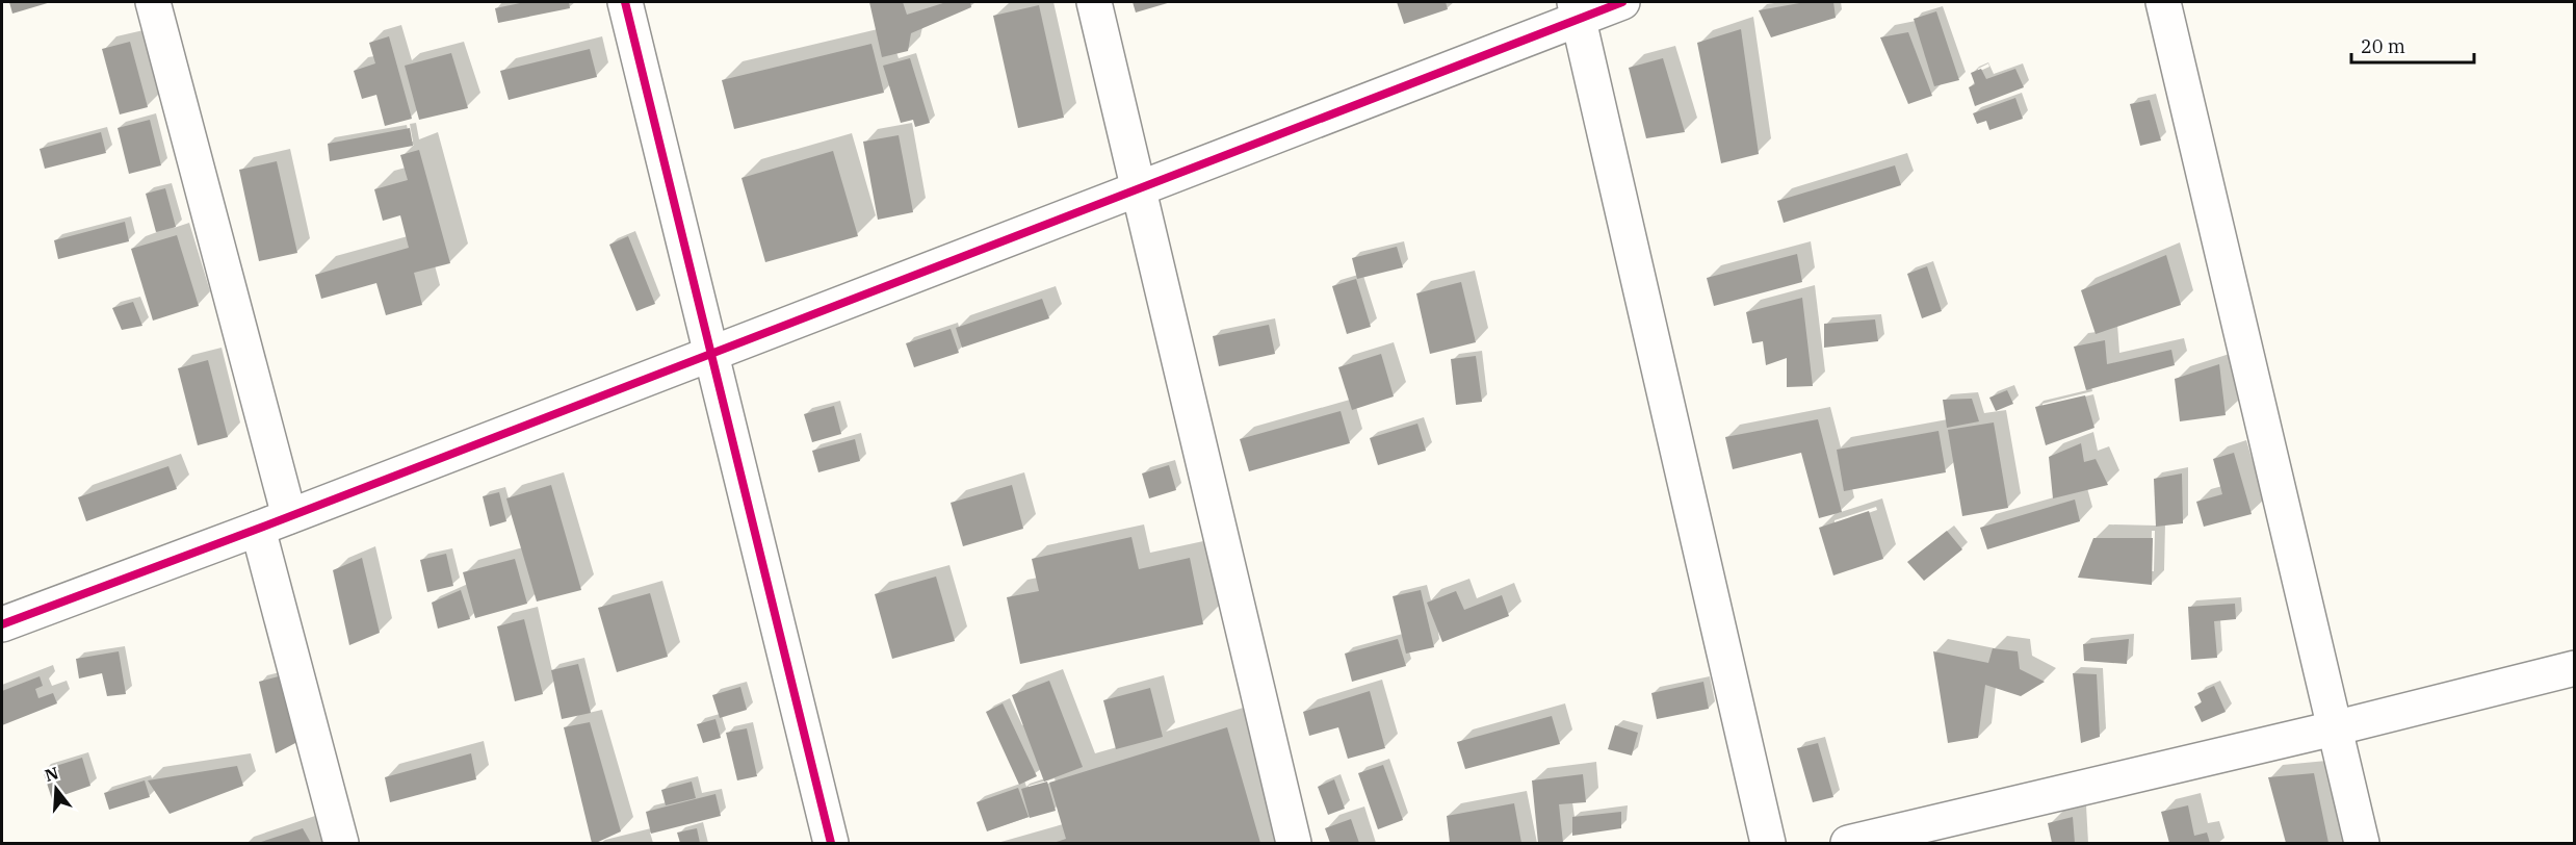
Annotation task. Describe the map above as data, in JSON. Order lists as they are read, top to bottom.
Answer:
{
  "scale_bar": "20 m",
  "north": "top"
}
